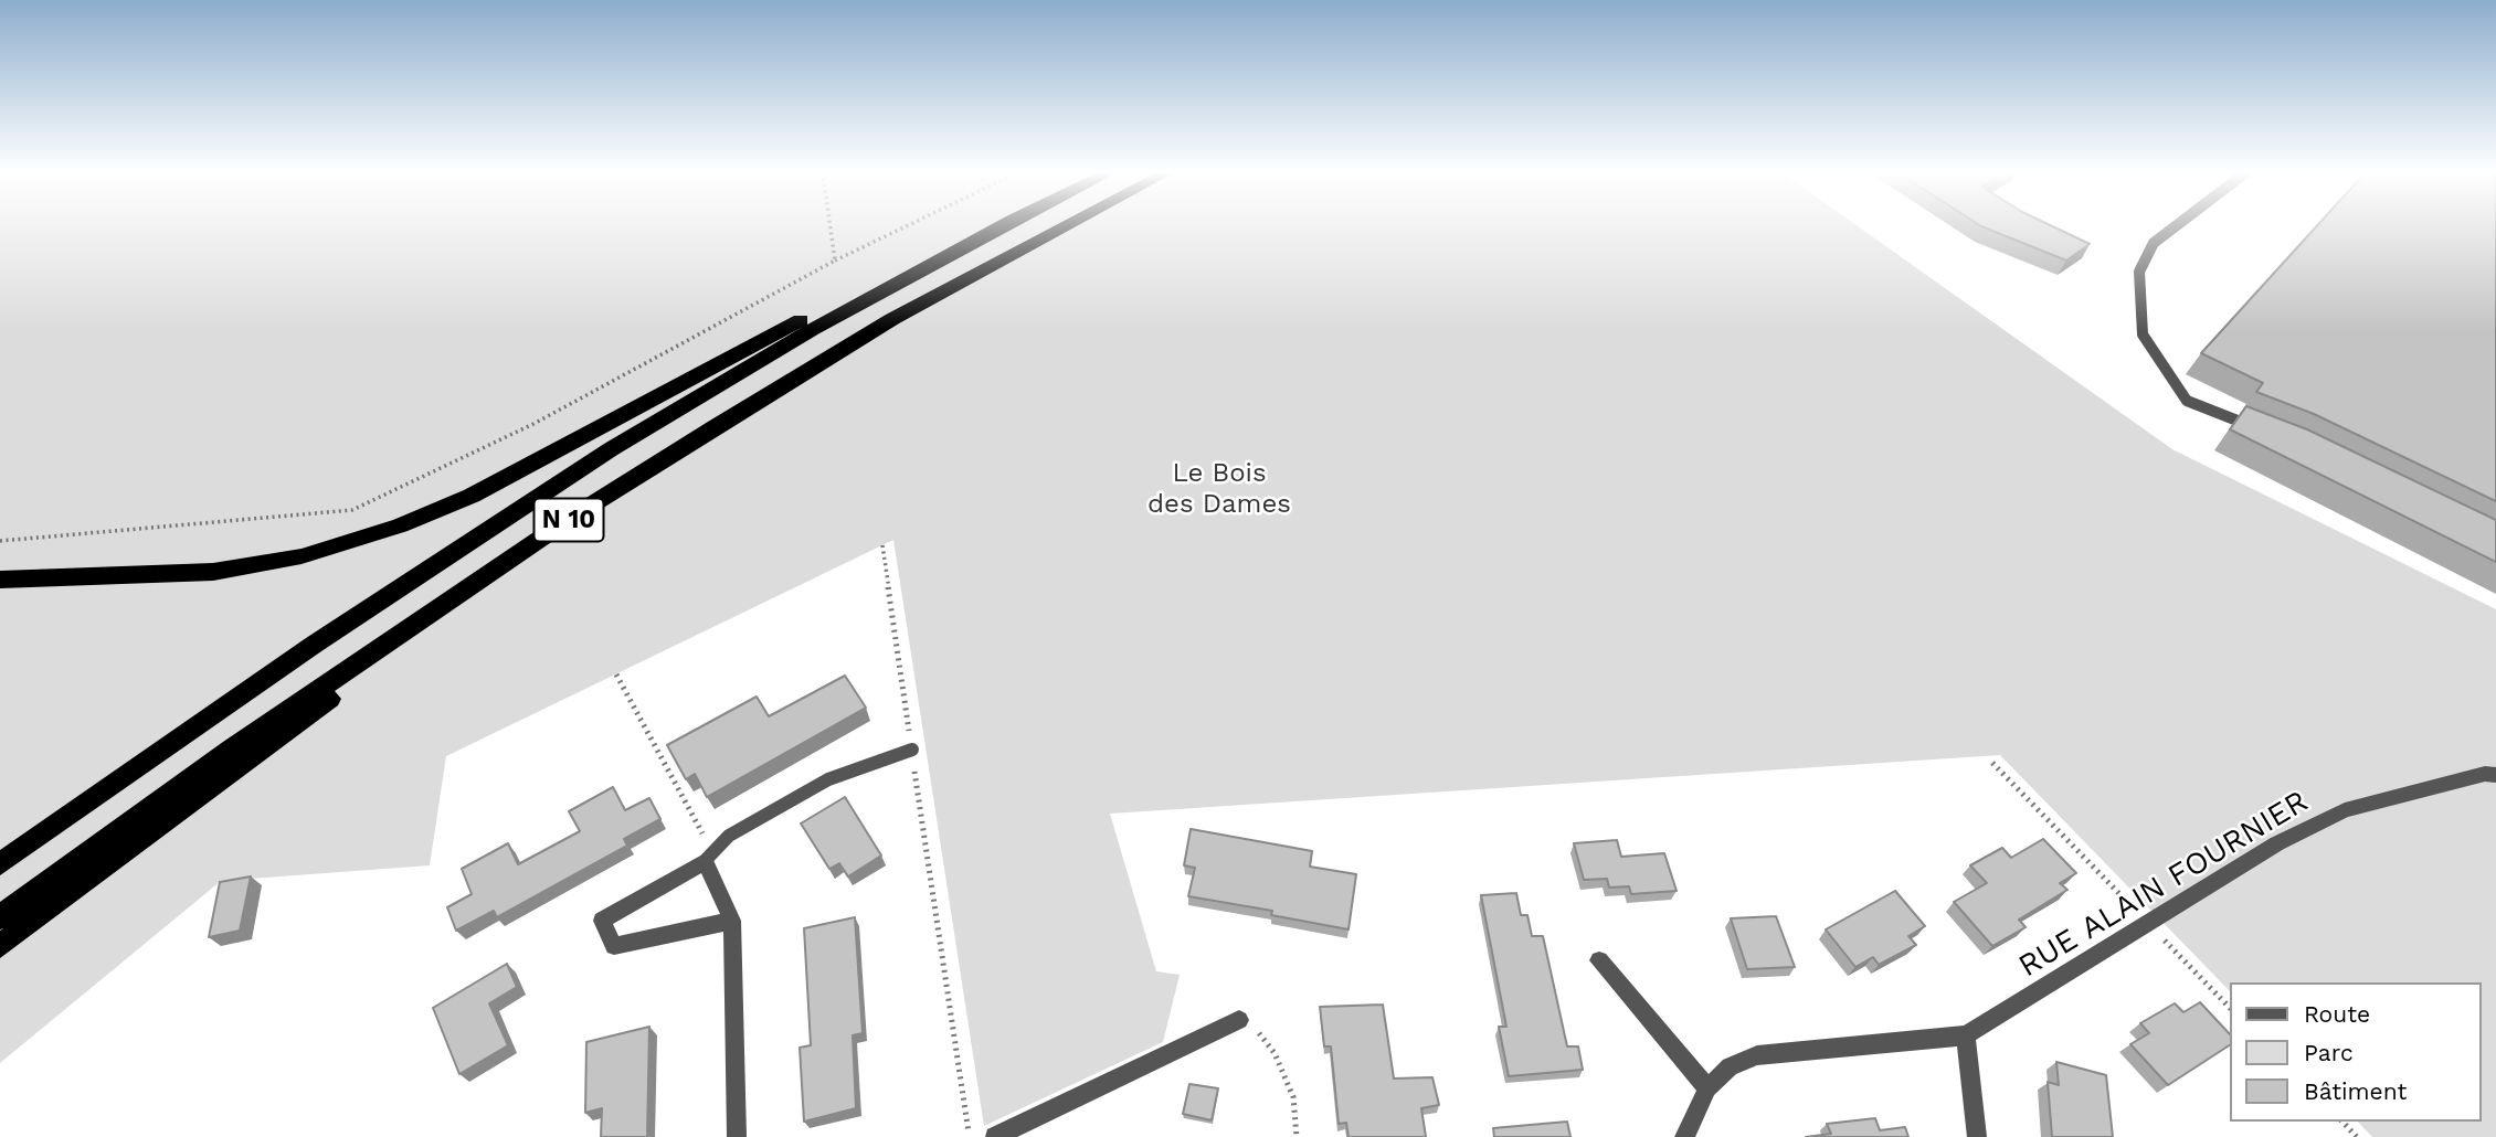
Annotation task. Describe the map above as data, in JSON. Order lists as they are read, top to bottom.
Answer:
{
  "streets": {
    "highway": ["N 10"],
    "street": ["RUE ALAIN FOURNIER"]
  },
  "parks": ["Le Bois des Dames"],
  "legend": ["Route", "Parc", "Bâtiment"]
}
